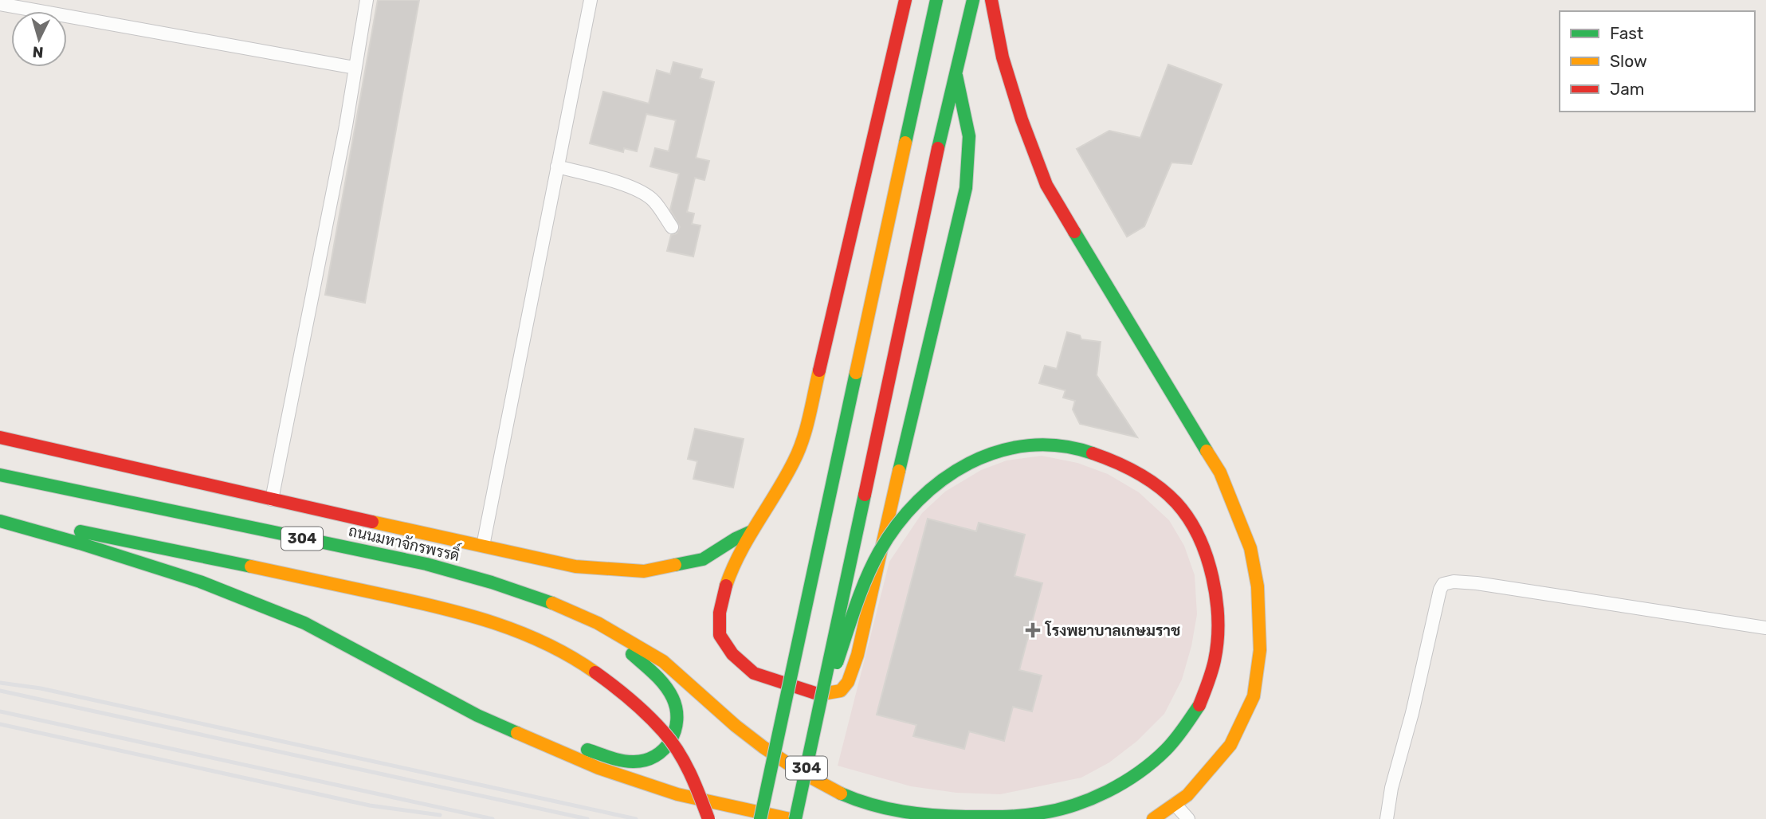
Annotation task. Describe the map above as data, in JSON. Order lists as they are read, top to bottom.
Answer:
{
  "streets": {
    "main road": ["304", "ถนนมหาจักรพรรดิ์"]
  },
  "places": {
    "health": ["โรงพยาบาลเกษมราช"]
  },
  "legend": ["Fast", "Slow", "Jam"],
  "north": "bottom"
}
